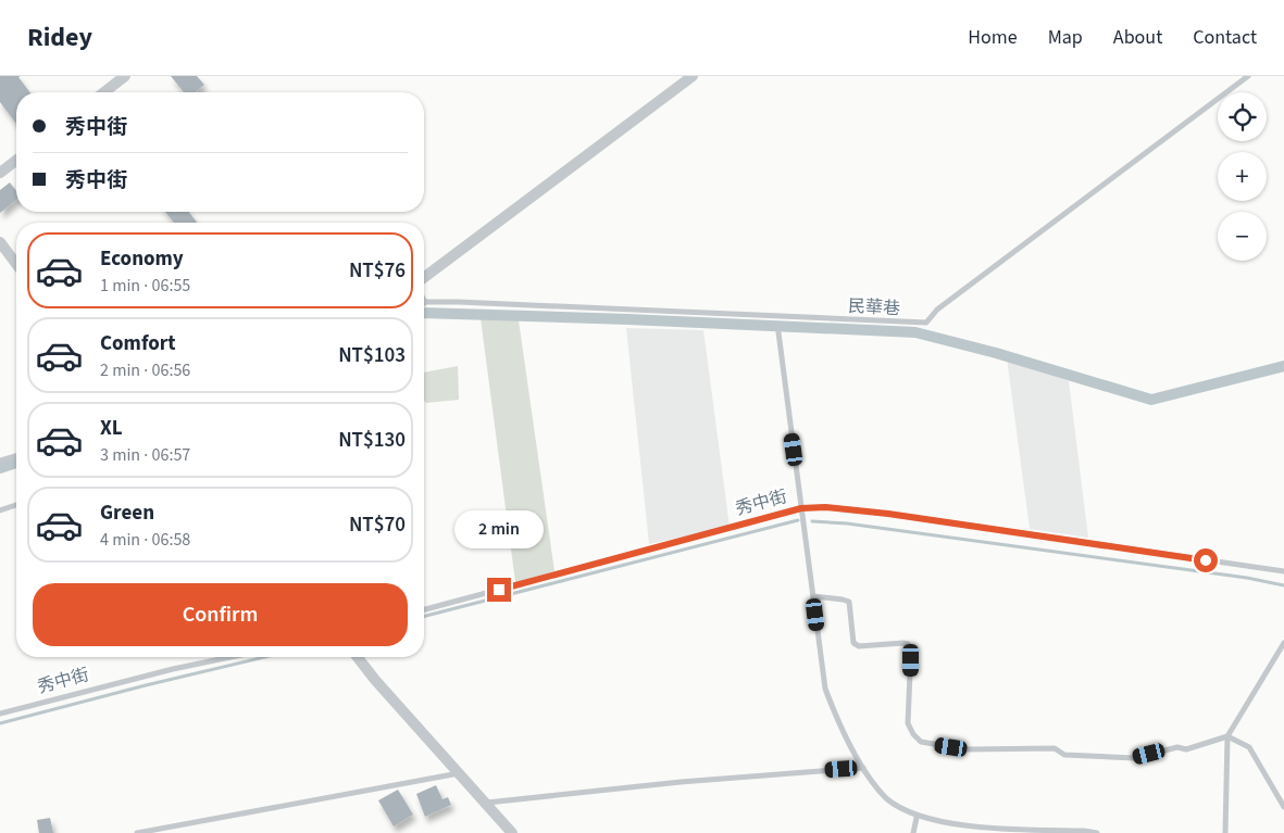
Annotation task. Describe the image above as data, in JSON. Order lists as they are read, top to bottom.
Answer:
{
  "streets": {
    "lane": ["民華巷", "秀中街"]
  },
  "page": {
    "header": "Ridey",
    "nav": [
      "Home",
      "Map",
      "About",
      "Contact"
    ],
    "map_buttons": ["+", "−"],
    "banner": ["秀中街", "秀中街"],
    "list": [
      {
        "name": "Economy",
        "note": "1 min · 06:55",
        "value": "NT$76"
      },
      {
        "name": "Comfort",
        "note": "2 min · 06:56",
        "value": "NT$103"
      },
      {
        "name": "XL",
        "note": "3 min · 06:57",
        "value": "NT$130"
      },
      {
        "name": "Green",
        "note": "4 min · 06:58",
        "value": "NT$70"
      }
    ],
    "bubble": "2 min",
    "buttons": "Confirm"
  }
}
